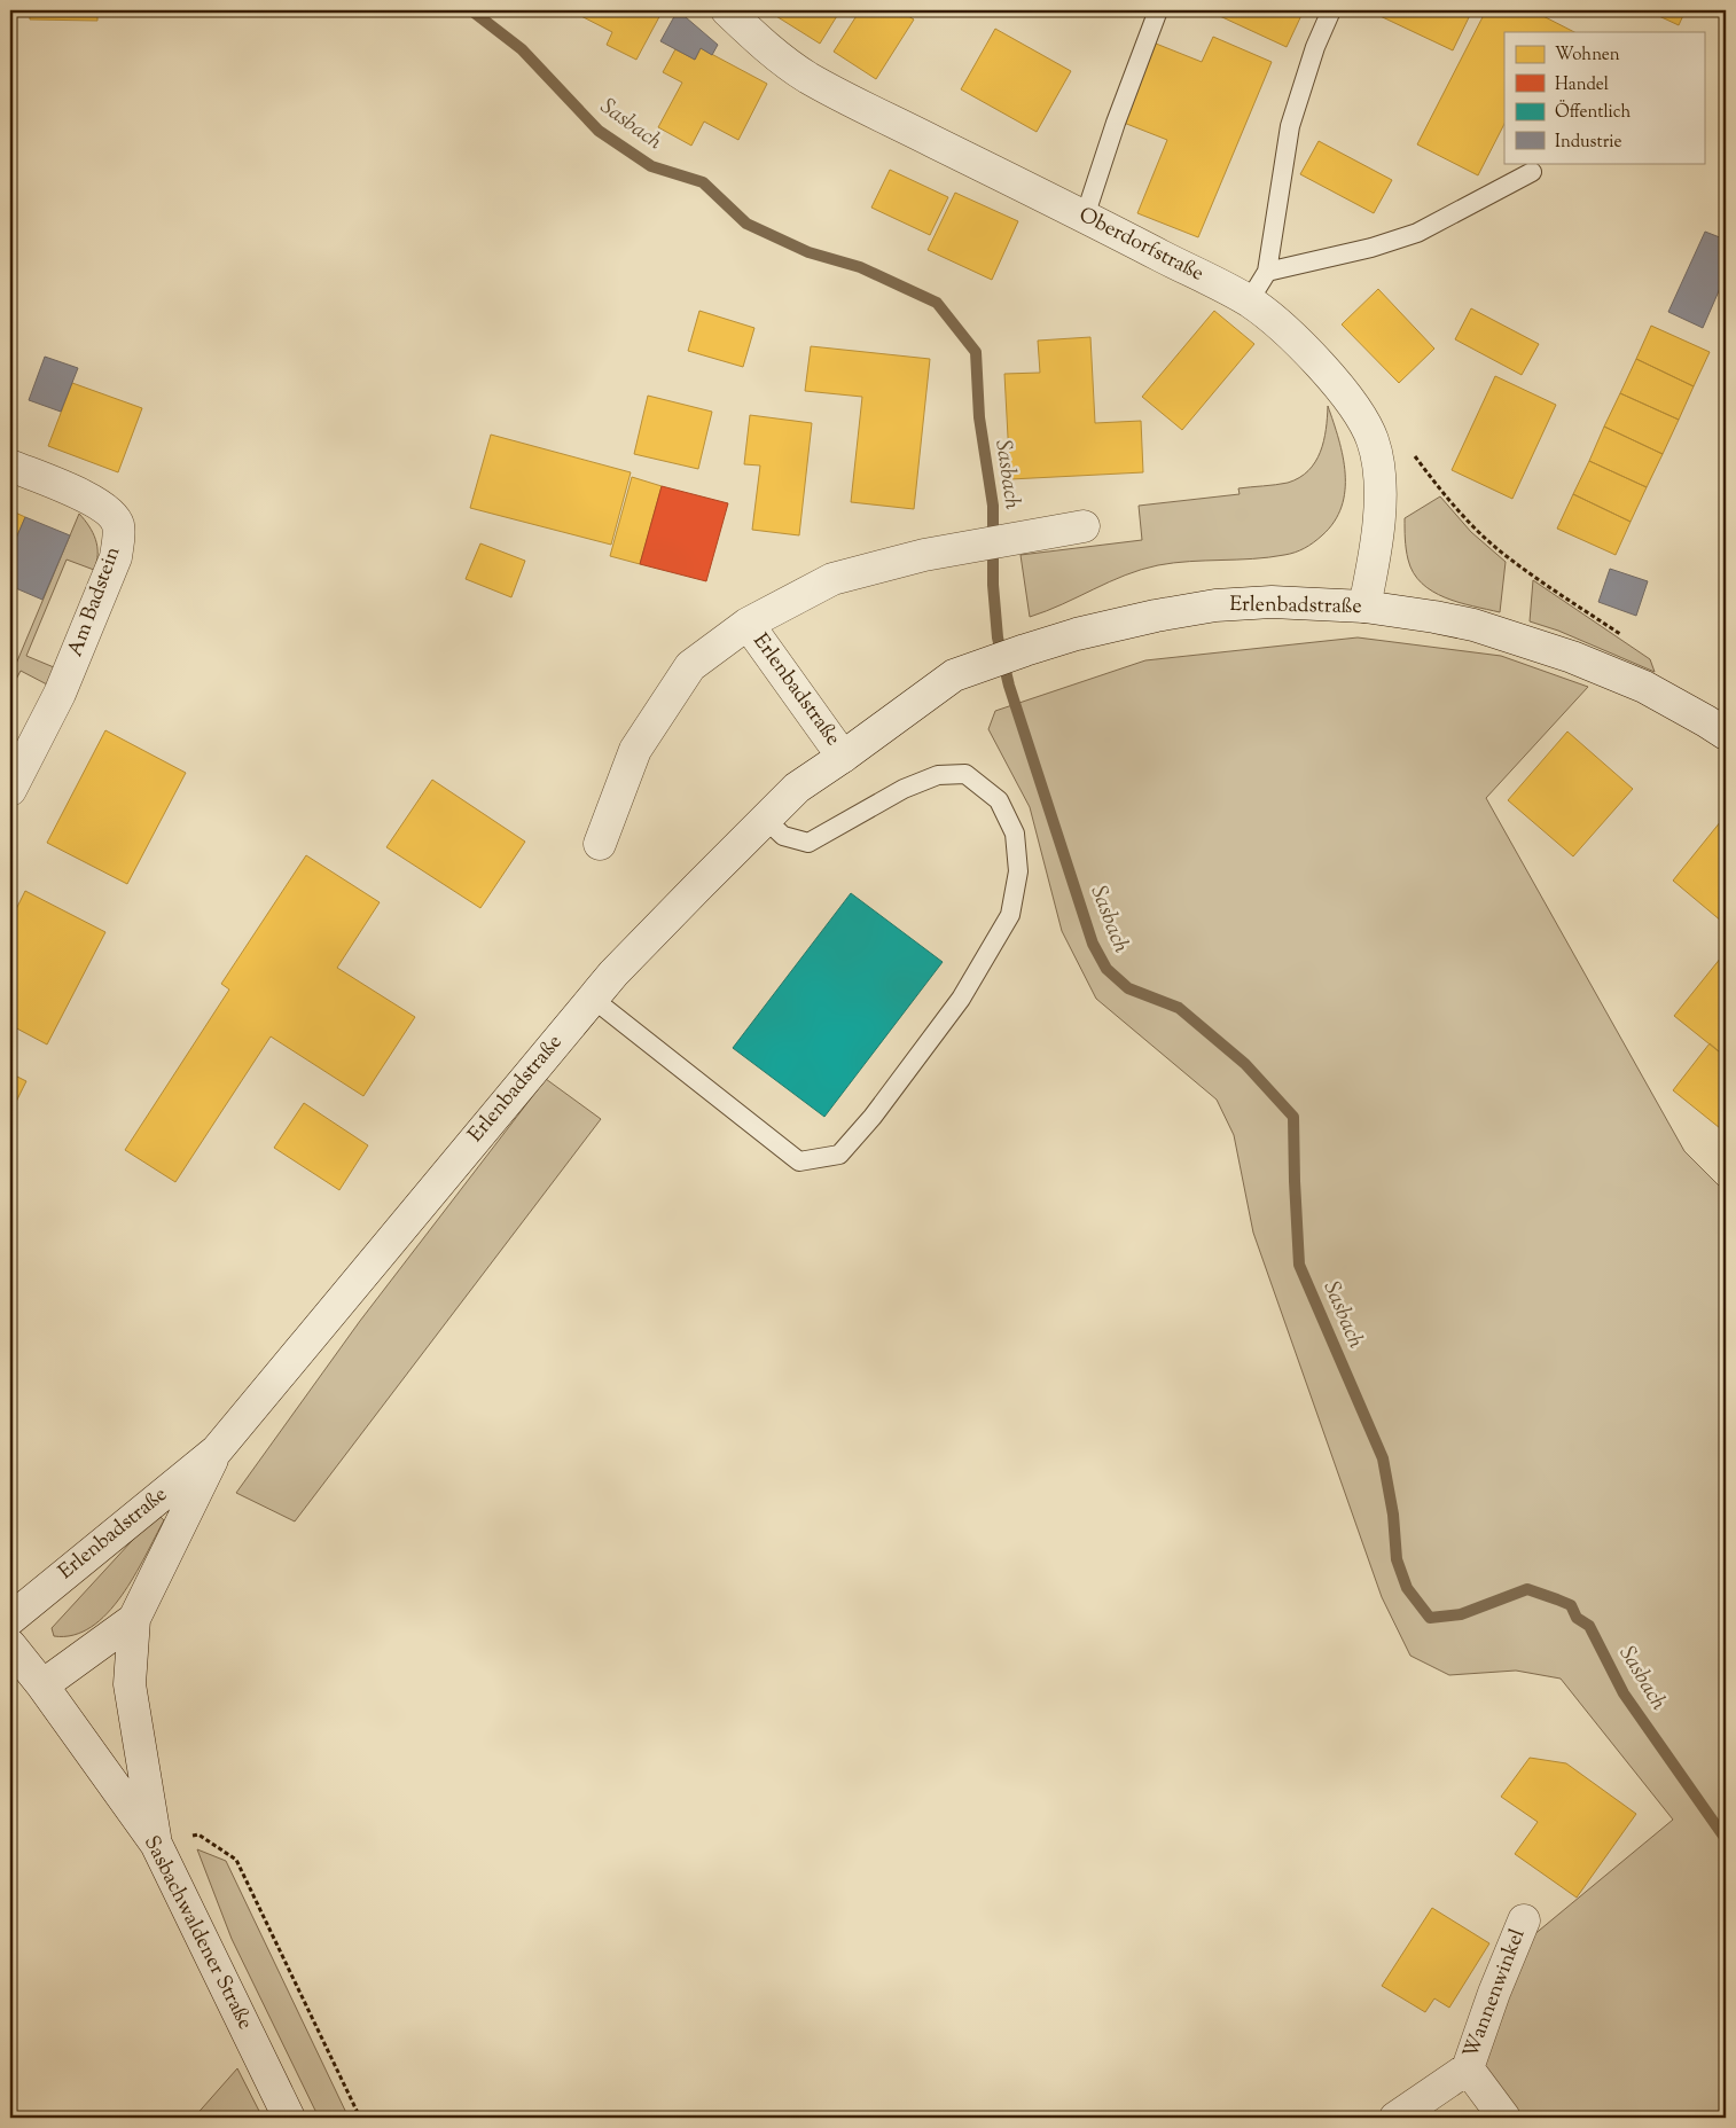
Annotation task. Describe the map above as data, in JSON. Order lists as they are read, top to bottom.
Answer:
{
  "streets": {
    "street": [
      "Oberdorfstraße",
      "Am Badstein",
      "Erlenbadstraße",
      "Sasbachwaldener Straße",
      "Wannenwinkel"
    ]
  },
  "crossings": [
    ["Oberdorfstraße", "Erlenbadstraße"],
    ["Erlenbadstraße", "Sasbachwaldener Straße"]
  ],
  "water": ["Sasbach"],
  "legend": [
    "Wohnen",
    "Handel",
    "Öffentlich",
    "Industrie"
  ]
}
